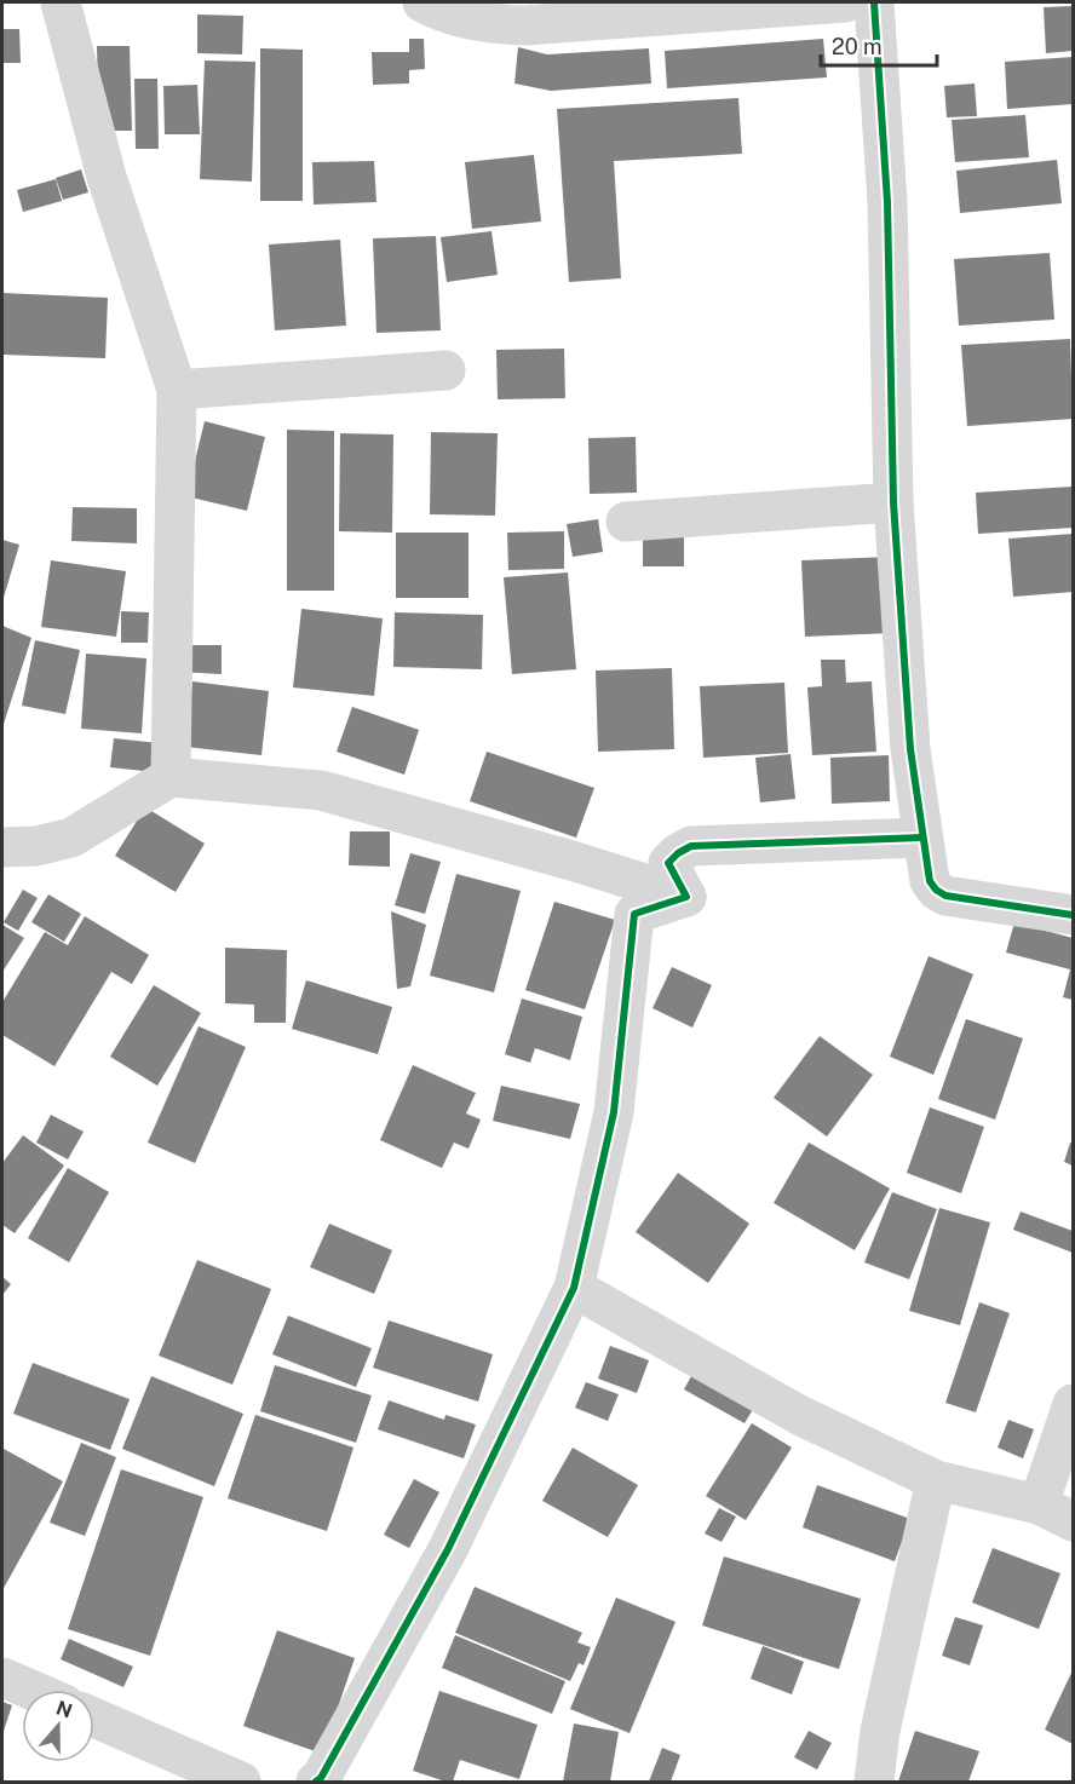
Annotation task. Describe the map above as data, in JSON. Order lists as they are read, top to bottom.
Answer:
{
  "scale_bar": "20 m",
  "north": "top"
}
